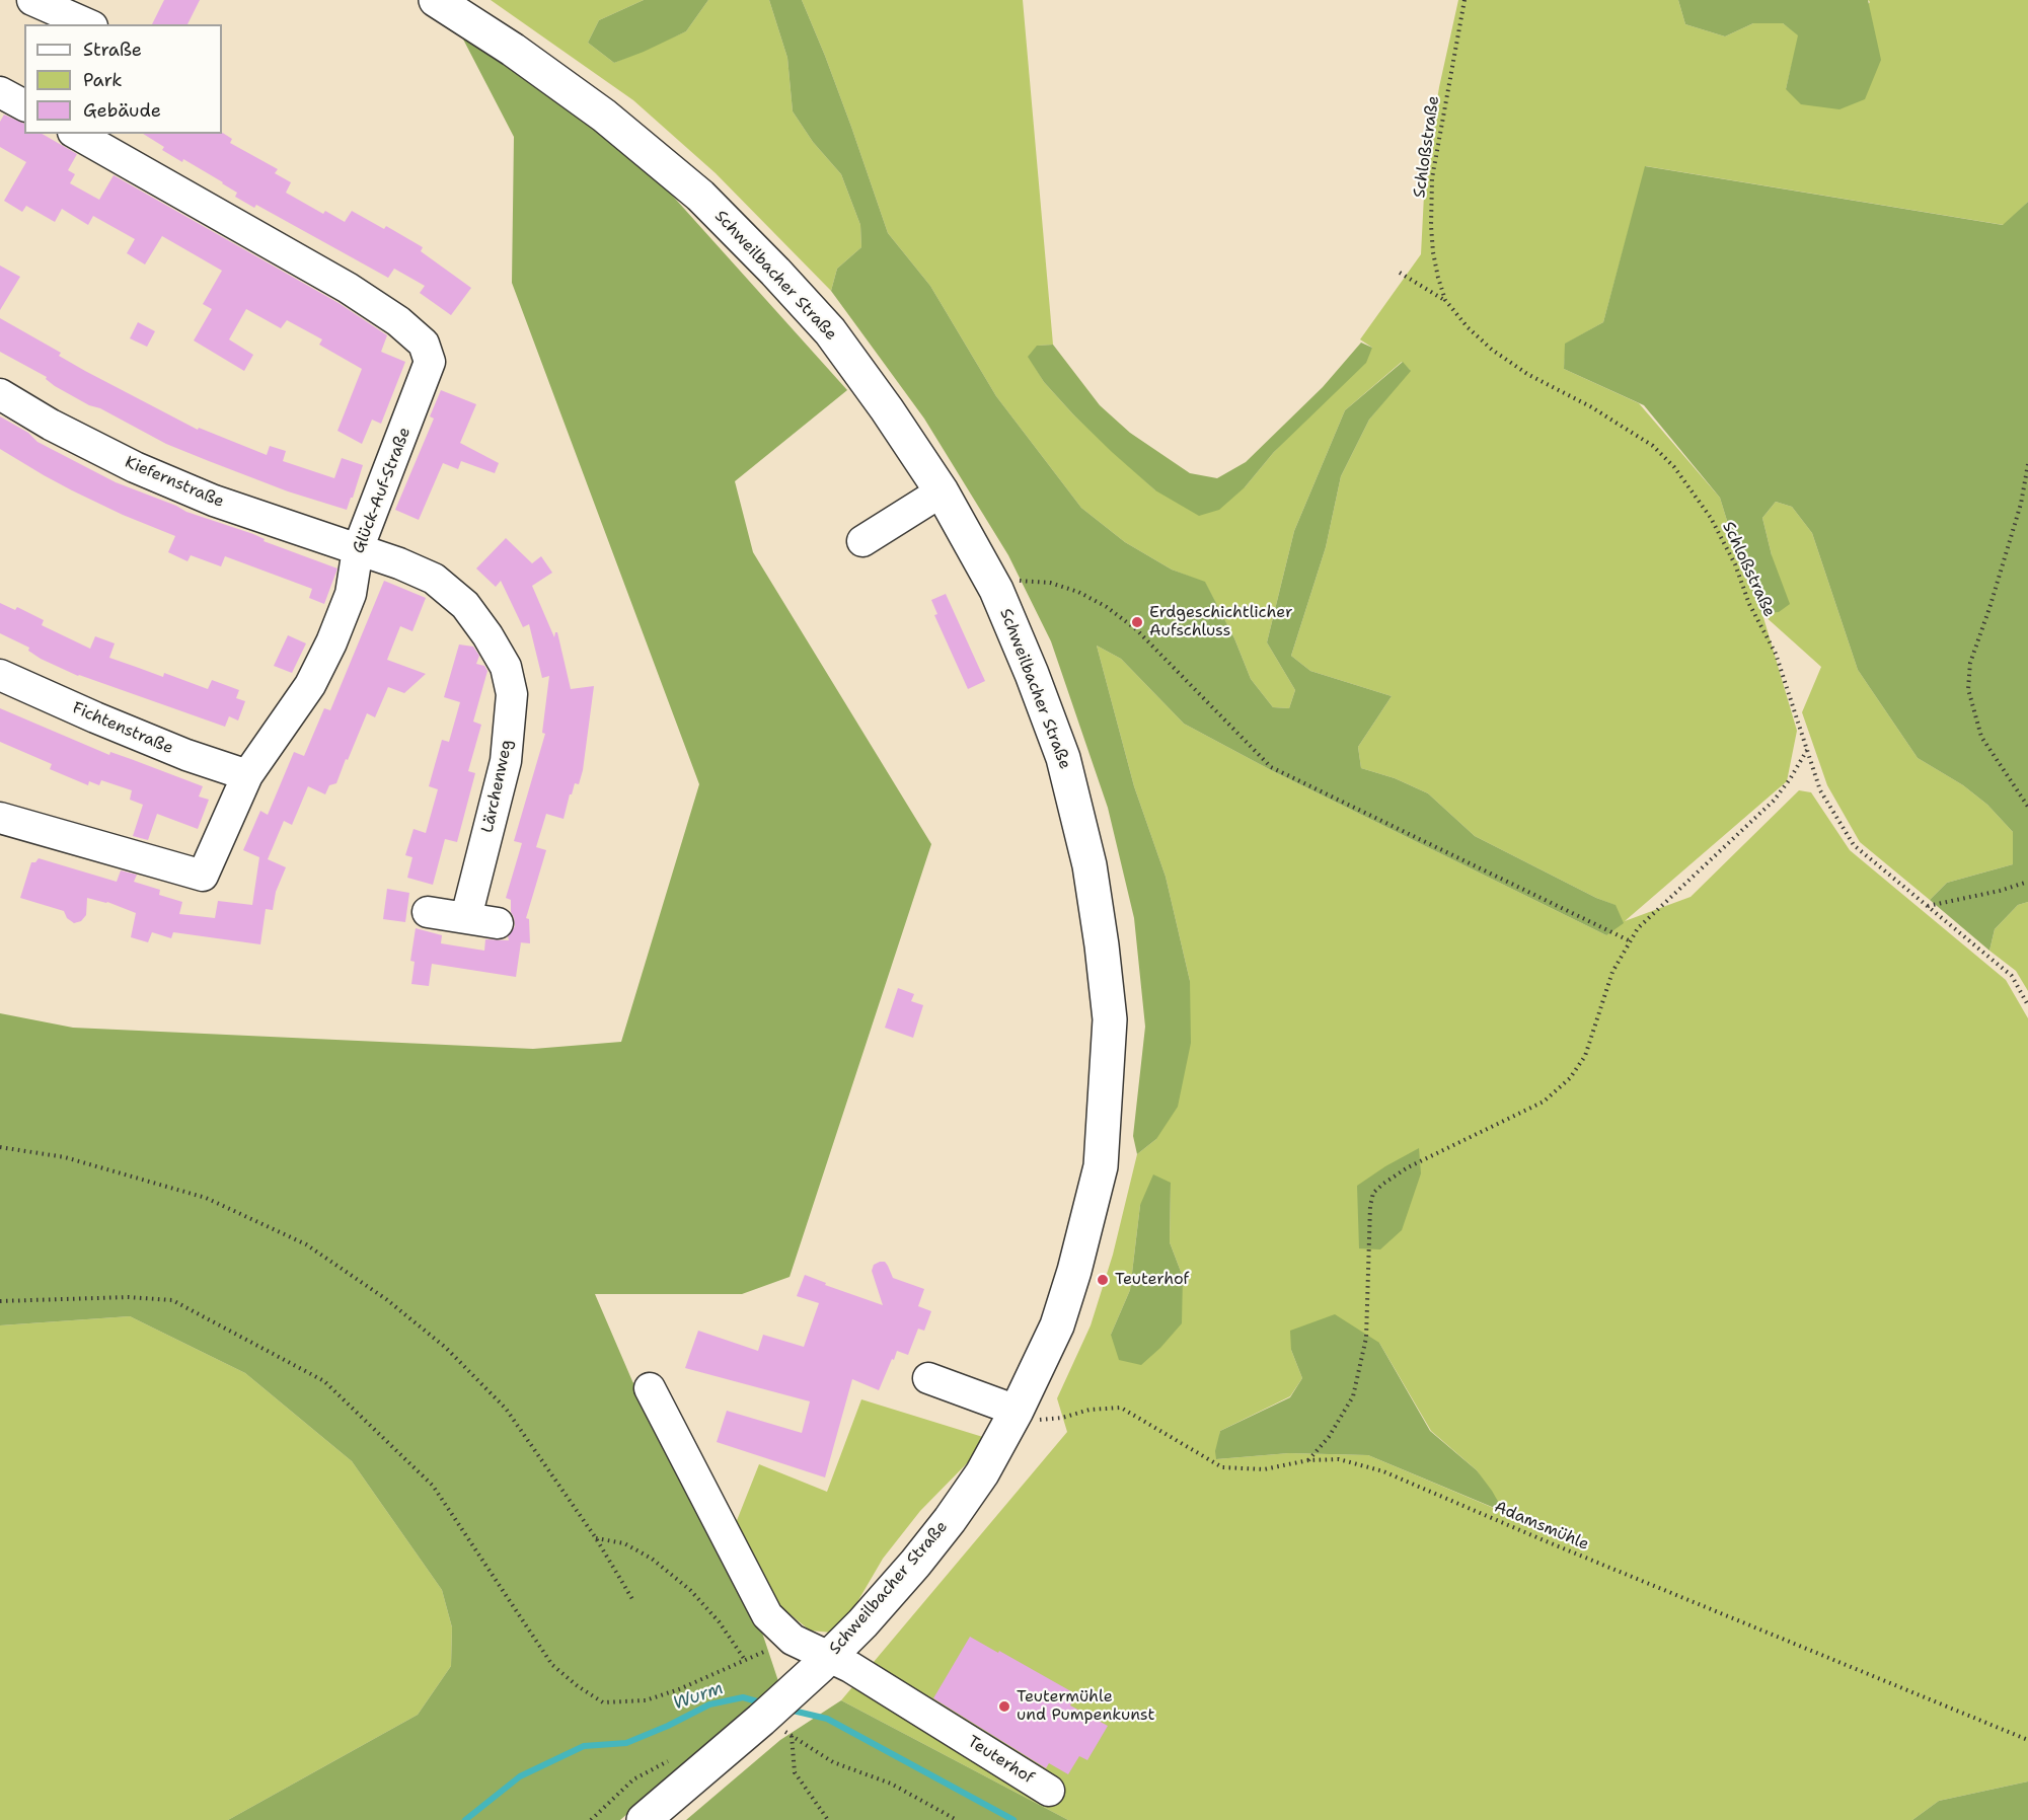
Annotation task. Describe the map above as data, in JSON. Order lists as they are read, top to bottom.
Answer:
{
  "streets": {
    "main road": ["Schweilbacher Straße"],
    "street": [
      "Kiefernstraße",
      "Glück-Auf-Straße",
      "Fichtenstraße",
      "Lärchenweg",
      "Teuterhof"
    ],
    "path": ["Schloßstraße", "Adamsmühle"]
  },
  "crossings": [
    ["Schweilbacher Straße", "Adamsmühle"],
    ["Schweilbacher Straße", "Teuterhof"],
    ["Kiefernstraße", "Glück-Auf-Straße"],
    ["Kiefernstraße", "Lärchenweg"],
    ["Glück-Auf-Straße", "Fichtenstraße"],
    ["Glück-Auf-Straße", "Lärchenweg"]
  ],
  "water": ["Wurm"],
  "places": ["Erdgeschichtlicher Aufschluss", "Teuterhof", "Teutermühle und Pumpenkunst"],
  "legend": ["Straße", "Park", "Gebäude"]
}
